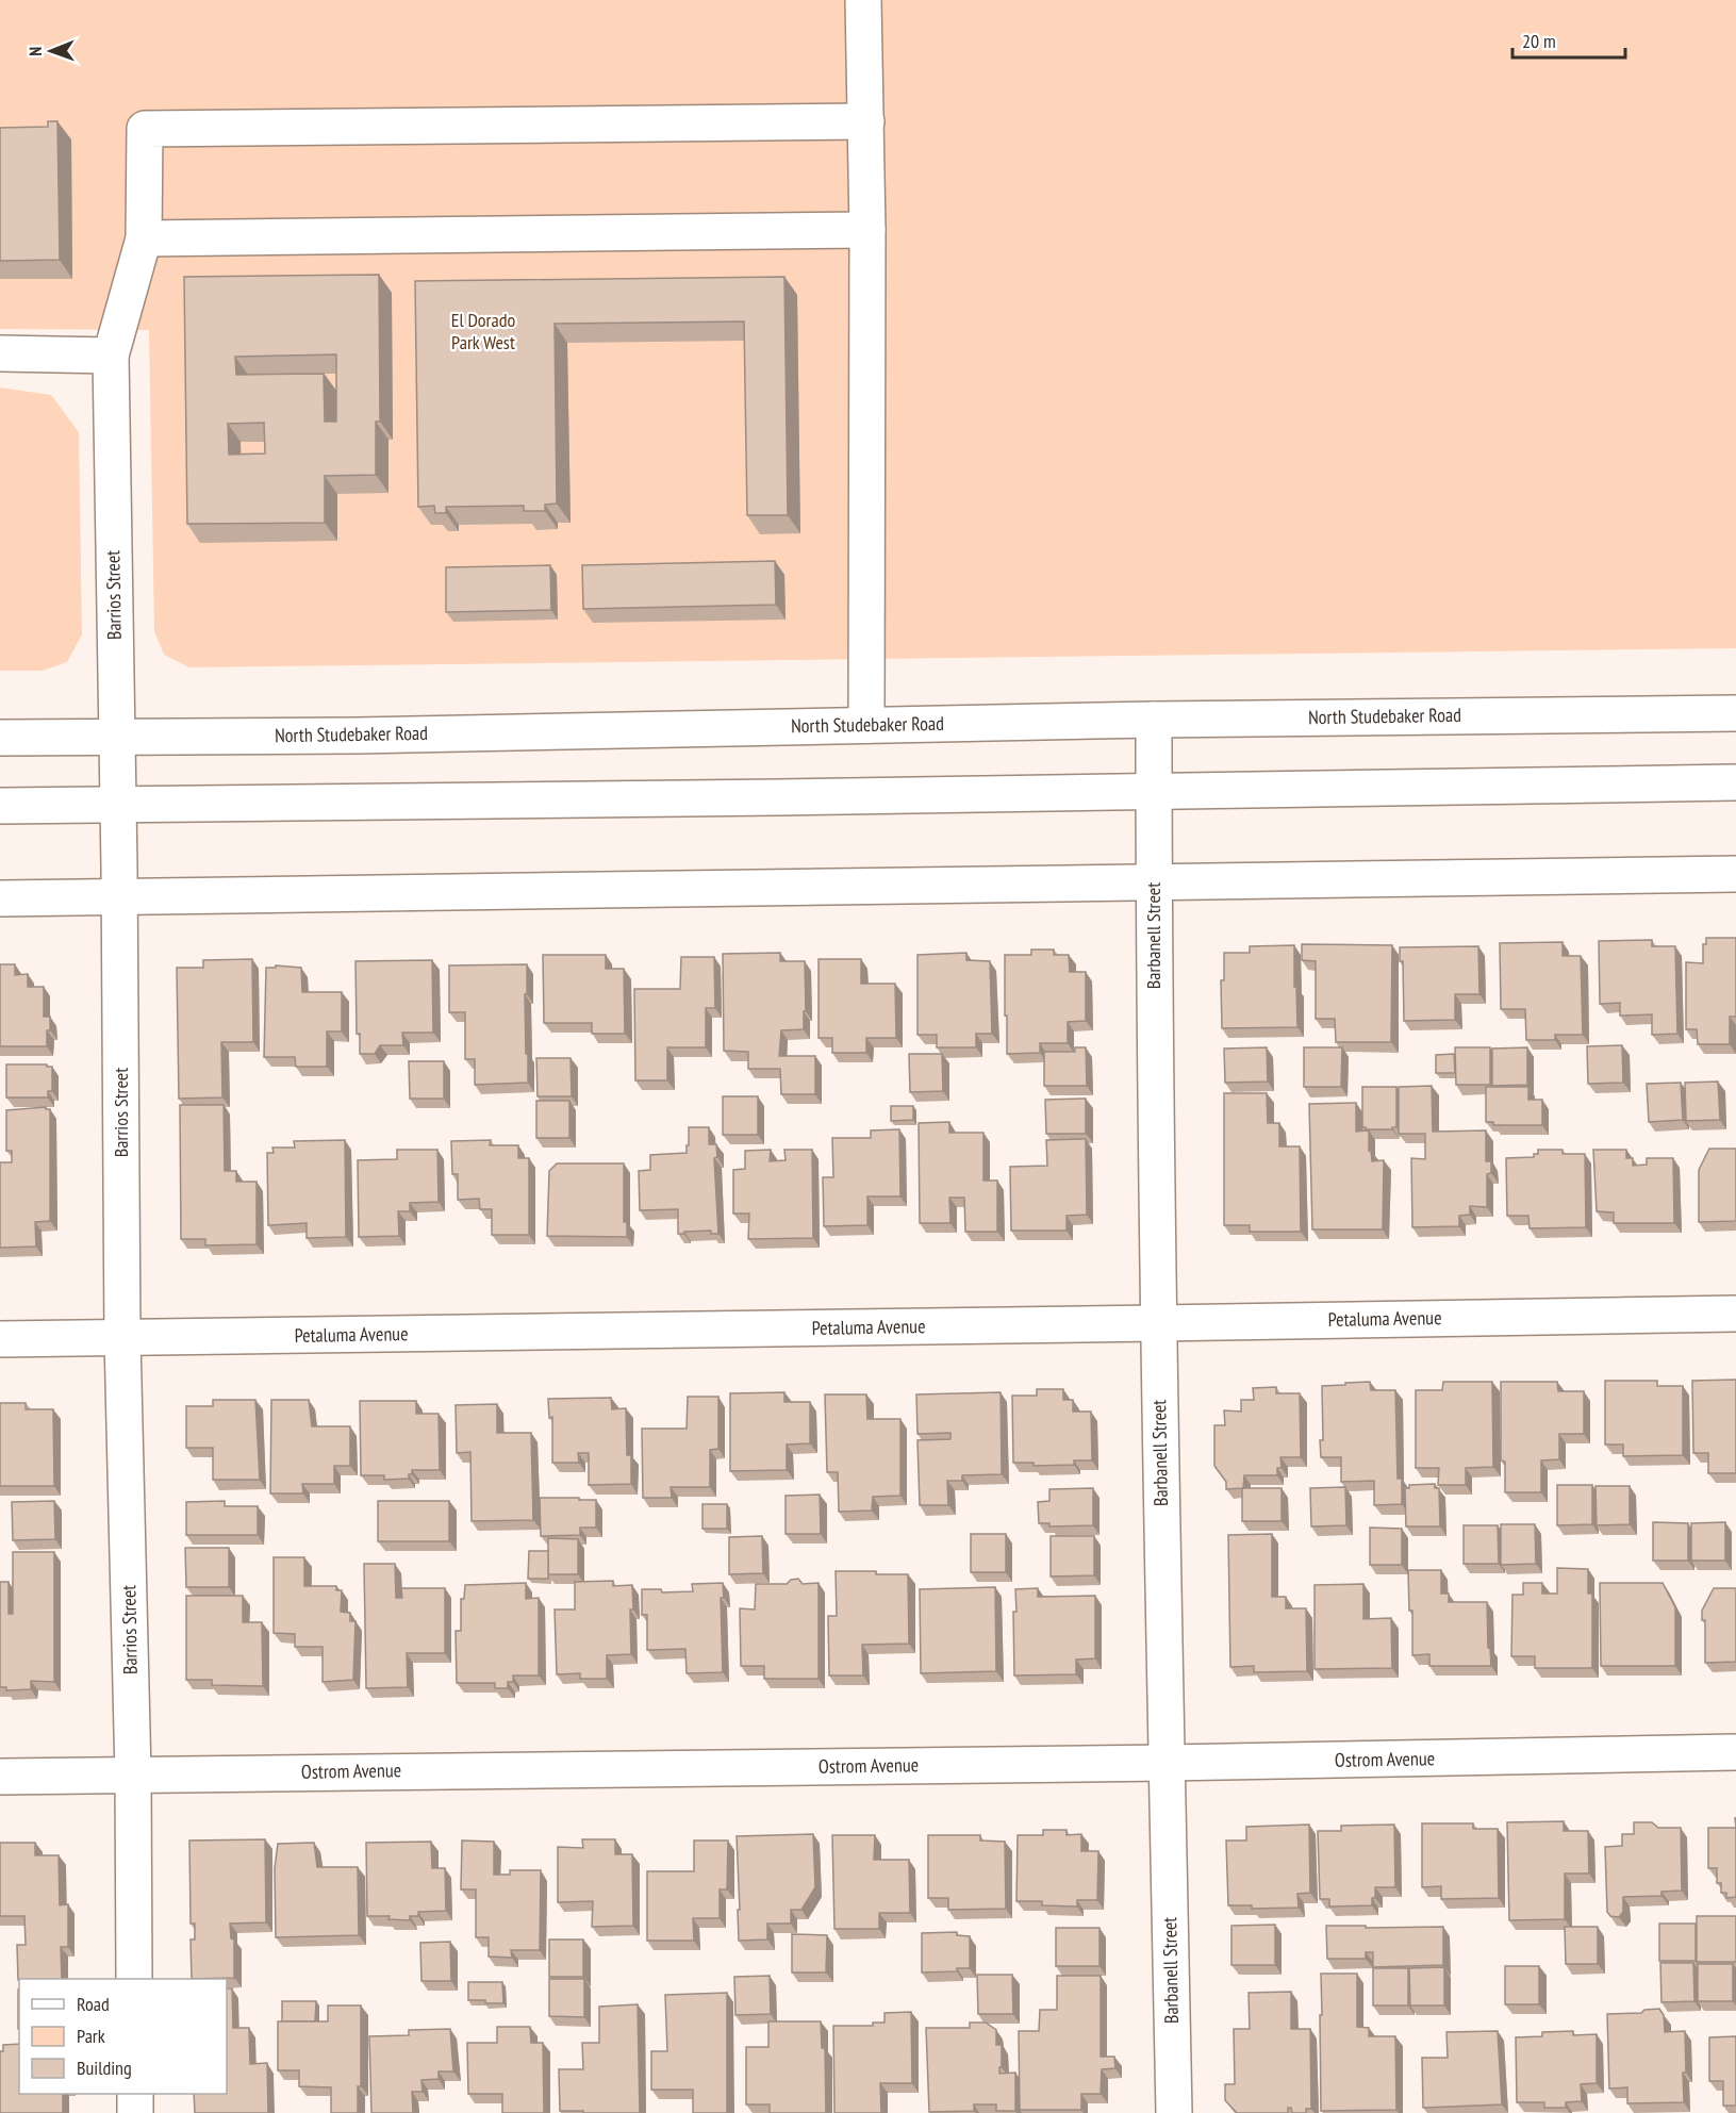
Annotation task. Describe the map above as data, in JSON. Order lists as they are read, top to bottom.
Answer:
{
  "streets": {
    "street": [
      "Barrios Street",
      "North Studebaker Road",
      "Barbanell Street",
      "Petaluma Avenue",
      "Ostrom Avenue"
    ]
  },
  "crossings": [
    ["Barrios Street", "North Studebaker Road"],
    ["Barrios Street", "Petaluma Avenue"],
    ["Barrios Street", "Ostrom Avenue"],
    ["North Studebaker Road", "Barbanell Street"],
    ["Barbanell Street", "Petaluma Avenue"],
    ["Barbanell Street", "Ostrom Avenue"]
  ],
  "parks": ["El Dorado Park West"],
  "legend": ["Road", "Park", "Building"],
  "scale_bar": "20 m",
  "north": "left"
}
